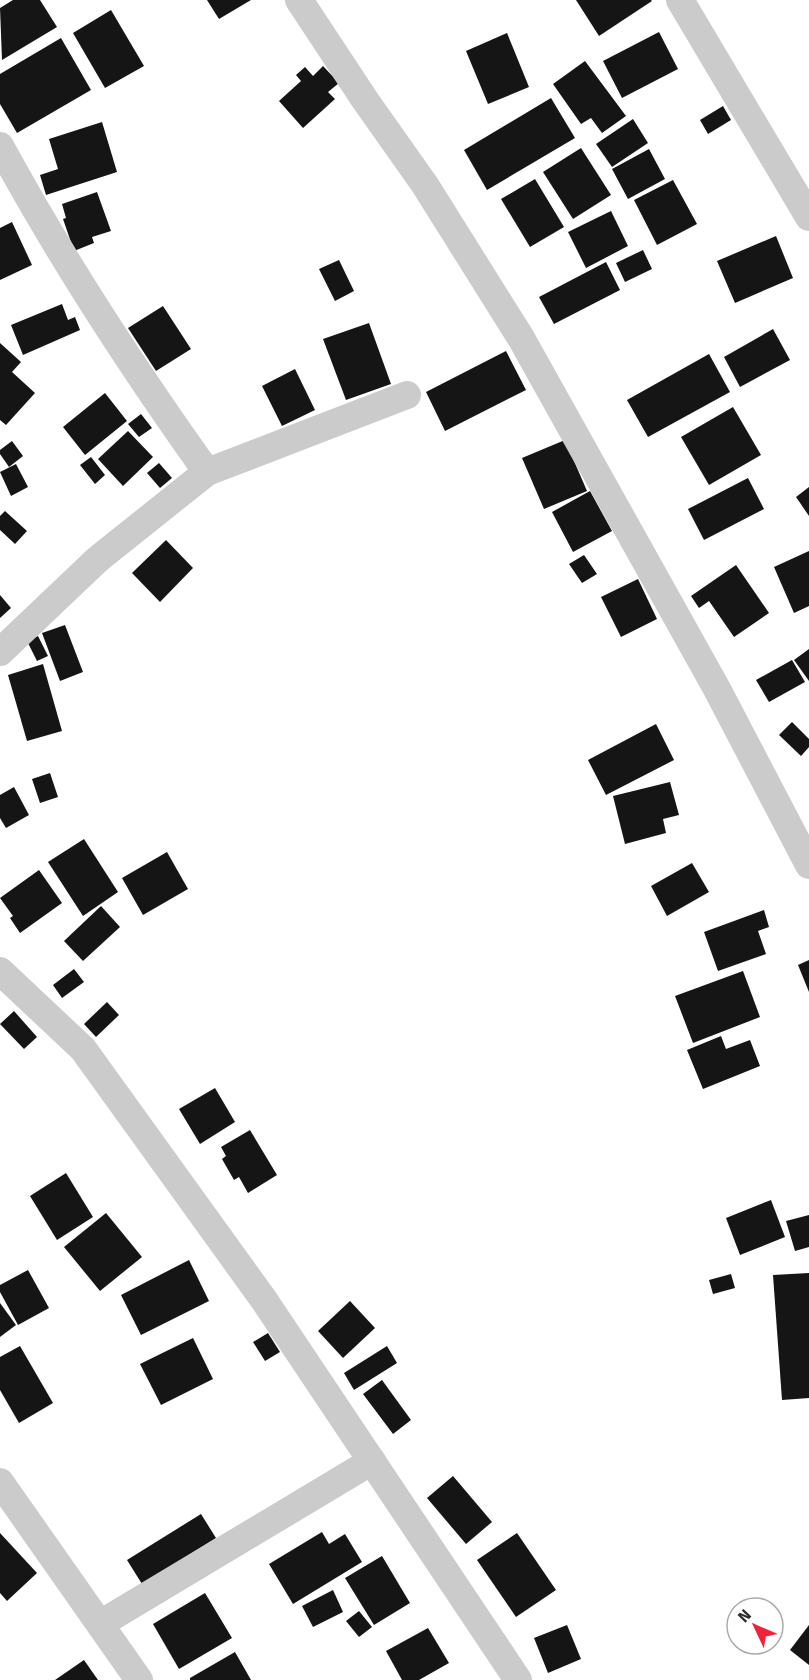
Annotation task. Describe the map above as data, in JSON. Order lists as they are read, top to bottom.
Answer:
{
  "north": "top left"
}
